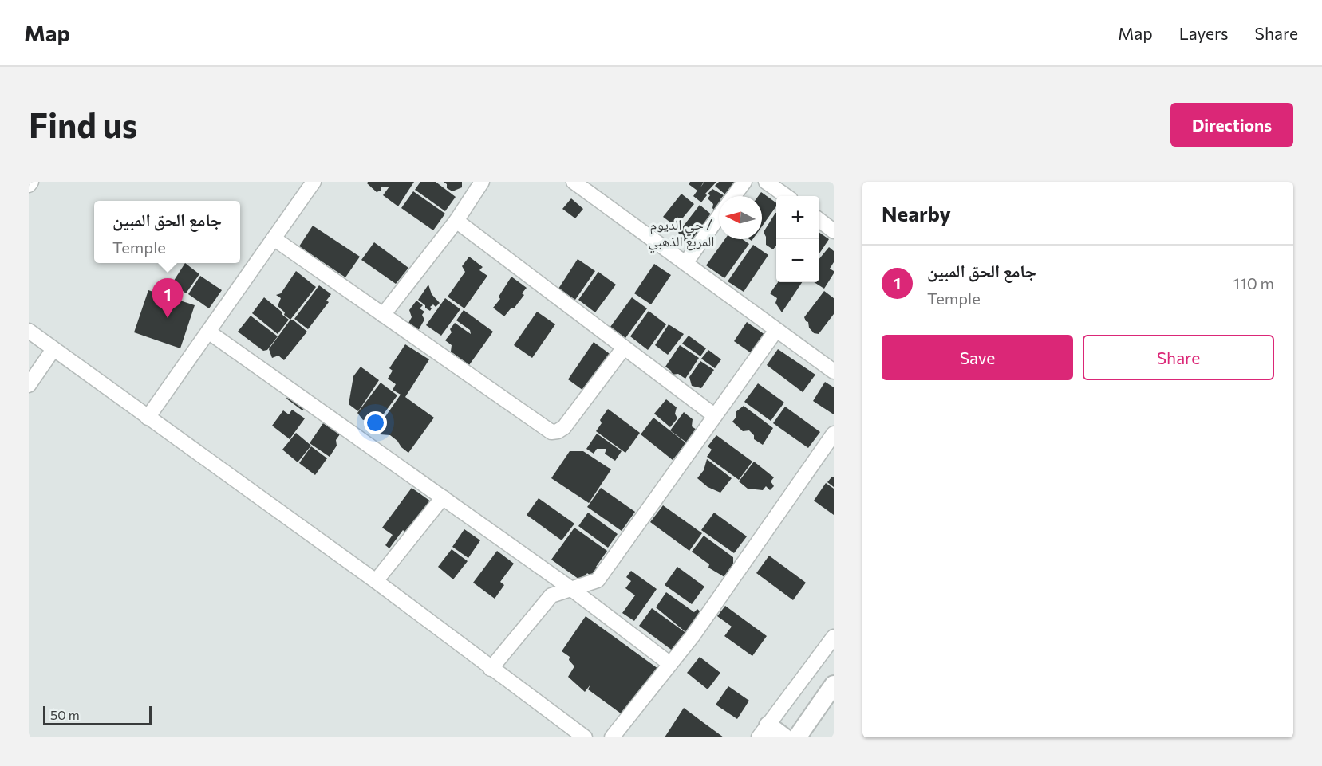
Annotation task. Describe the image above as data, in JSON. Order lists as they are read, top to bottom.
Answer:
{
  "districts": ["حي الديوم / المربع الذهبي"],
  "scale_bar": "50 m",
  "north": "left",
  "page": {
    "header": "Map",
    "nav": ["Map", "Layers", "Share"],
    "buttons": [
      "Directions",
      ["Save", "Share"]
    ],
    "title": "Find us",
    "heading": "Nearby",
    "map_buttons": ["+", "−"],
    "popup": ["جامع الحق المبين", "Temple"],
    "list": [
      {
        "mark": "1",
        "name": "جامع الحق المبين",
        "note": "Temple",
        "value": "110 m"
      }
    ],
    "pins": "1",
    "scale": "50 m"
  }
}
